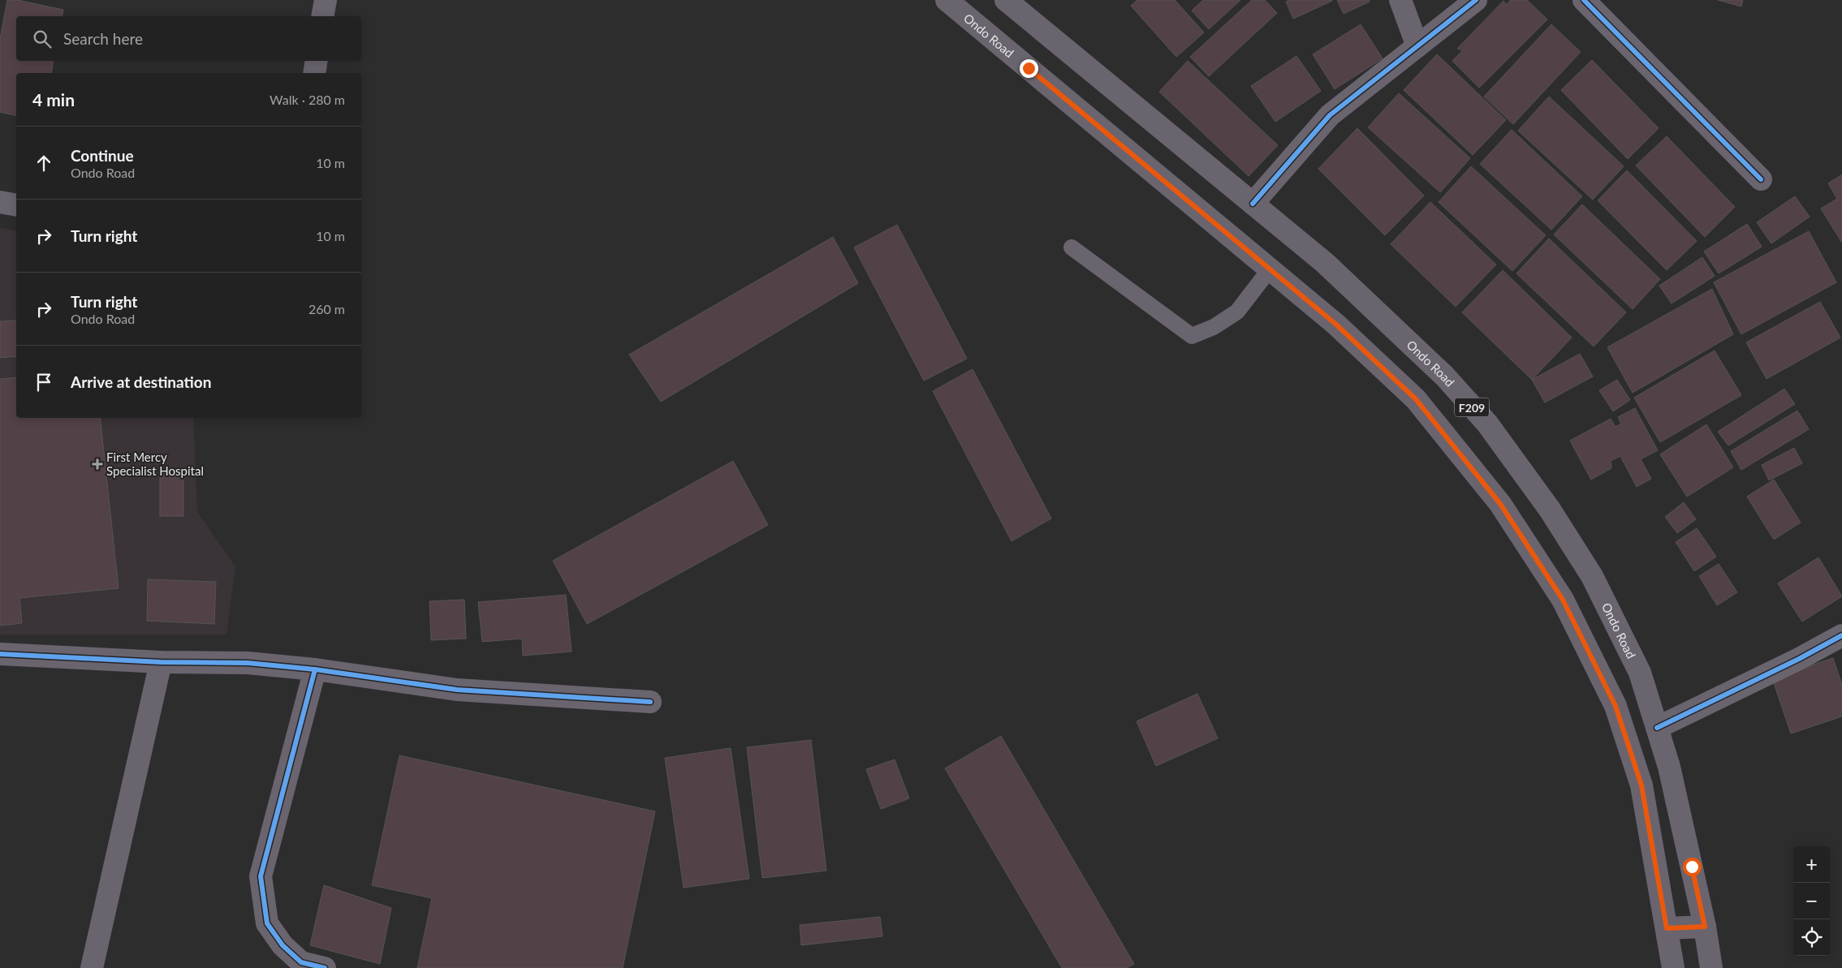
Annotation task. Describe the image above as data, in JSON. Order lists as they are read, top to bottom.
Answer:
{
  "streets": {
    "main road": ["Ondo Road", "F209"]
  },
  "places": {
    "health": ["First Mercy Specialist Hospital"]
  },
  "page": {
    "search": "Search here",
    "heading": ["4 min", "Walk · 280 m"],
    "list": [
      ["Continue", "Ondo Road", "10 m"],
      ["Turn right", "10 m"],
      ["Turn right", "Ondo Road", "260 m"],
      "Arrive at destination"
    ],
    "map_buttons": ["+", "−"]
  }
}
